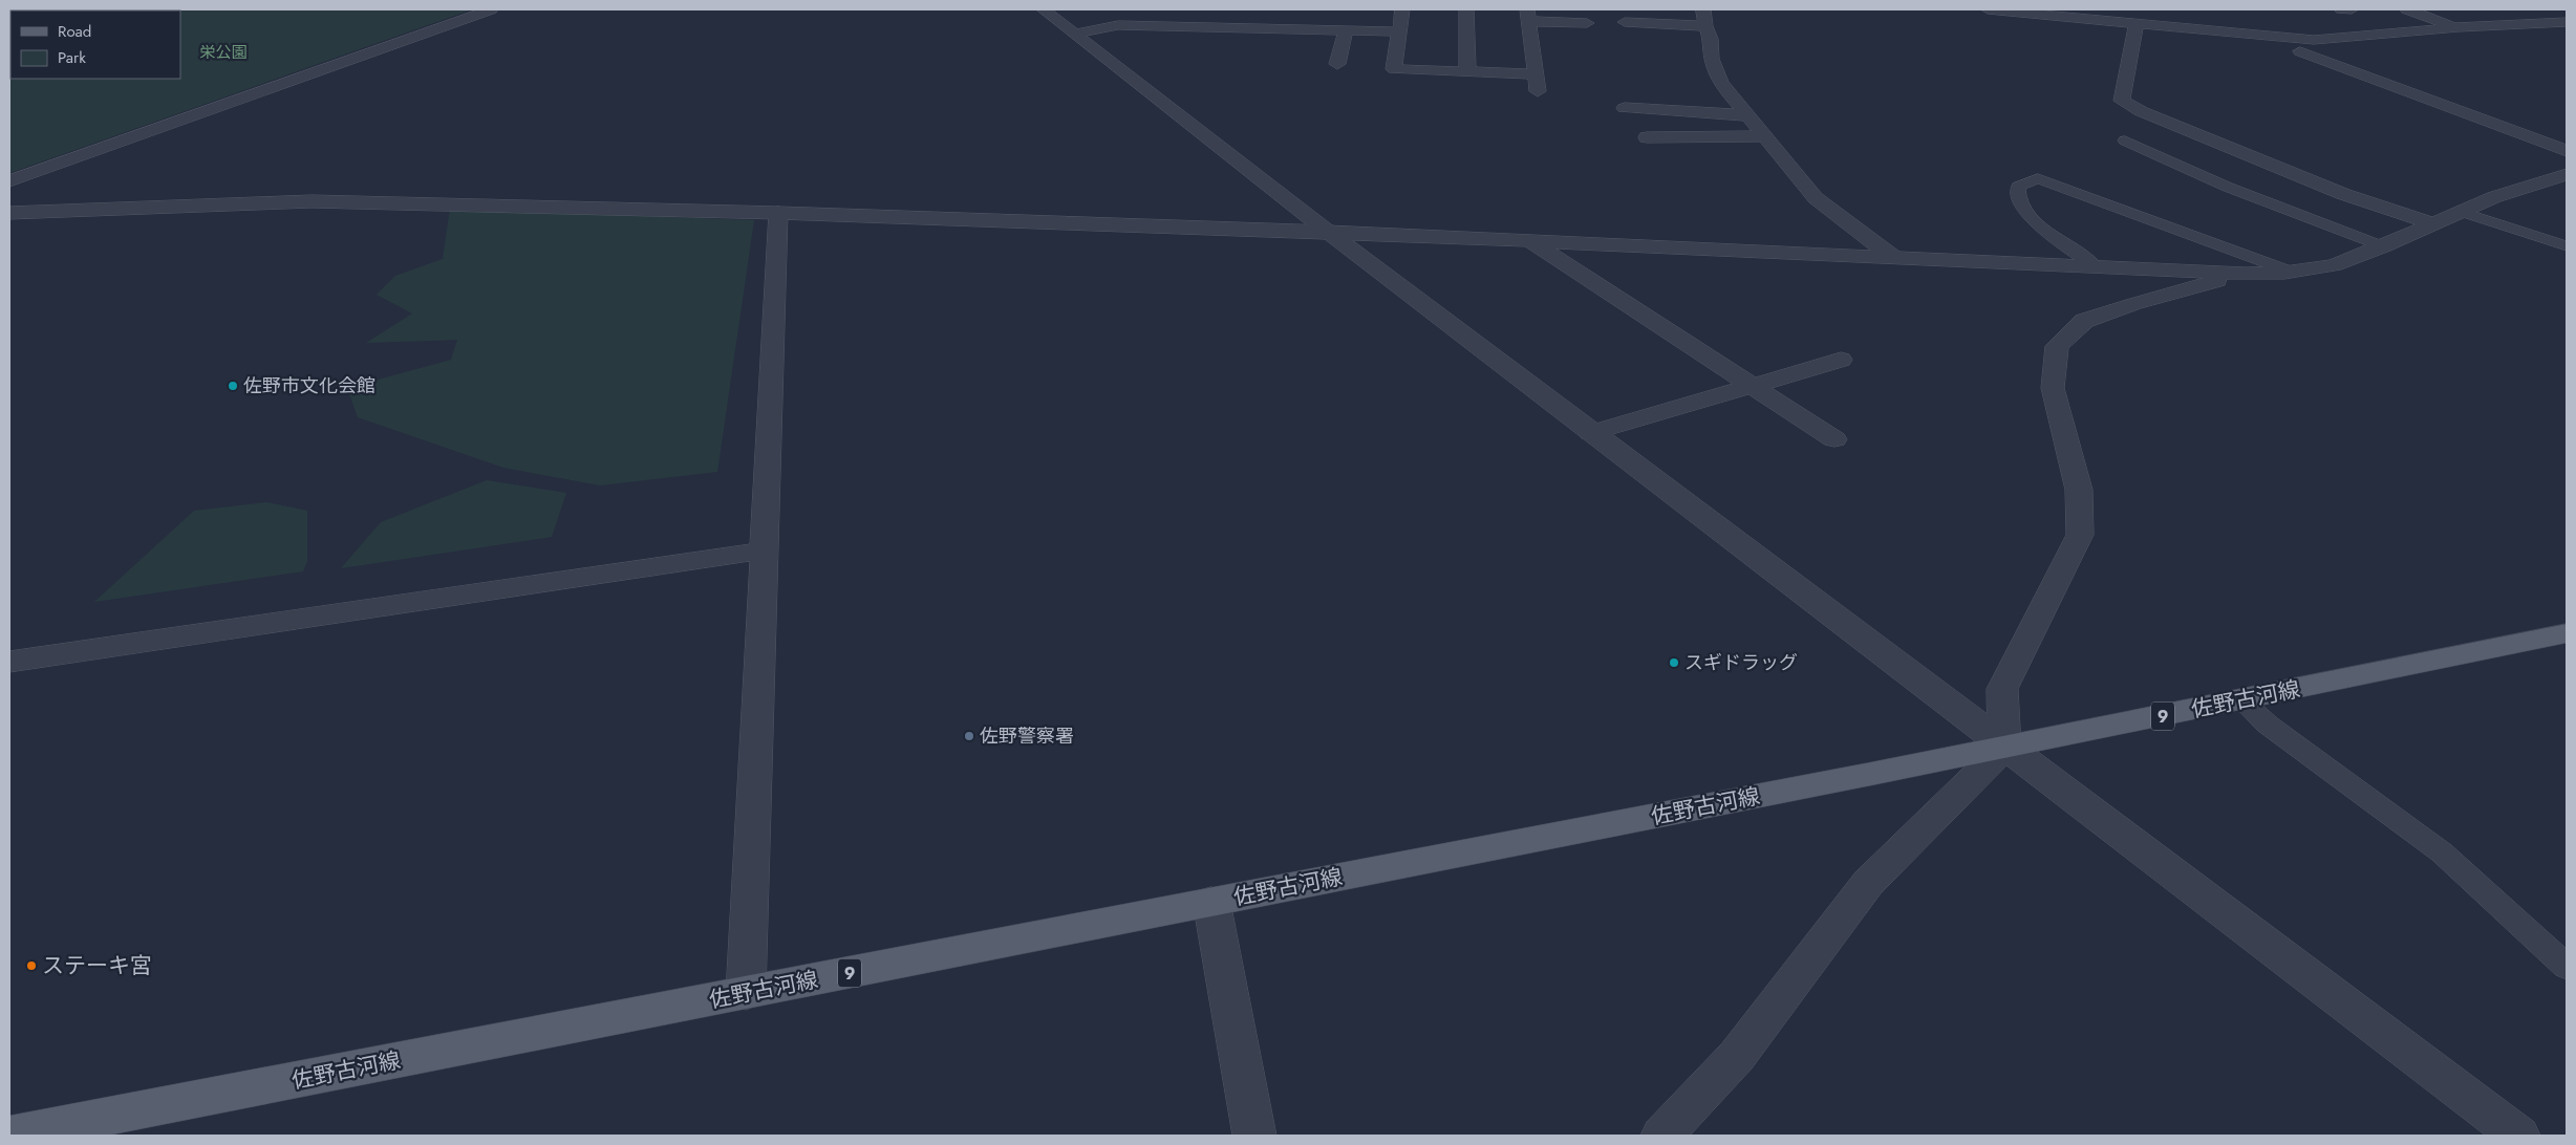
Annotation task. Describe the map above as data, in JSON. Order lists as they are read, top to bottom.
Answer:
{
  "streets": {
    "main road": ["佐野古河線", "9"]
  },
  "parks": ["栄公園"],
  "places": [
    "佐野市文化会館",
    "スギドラッグ",
    "佐野警察署",
    "ステーキ宮"
  ],
  "legend": ["Road", "Park"]
}
